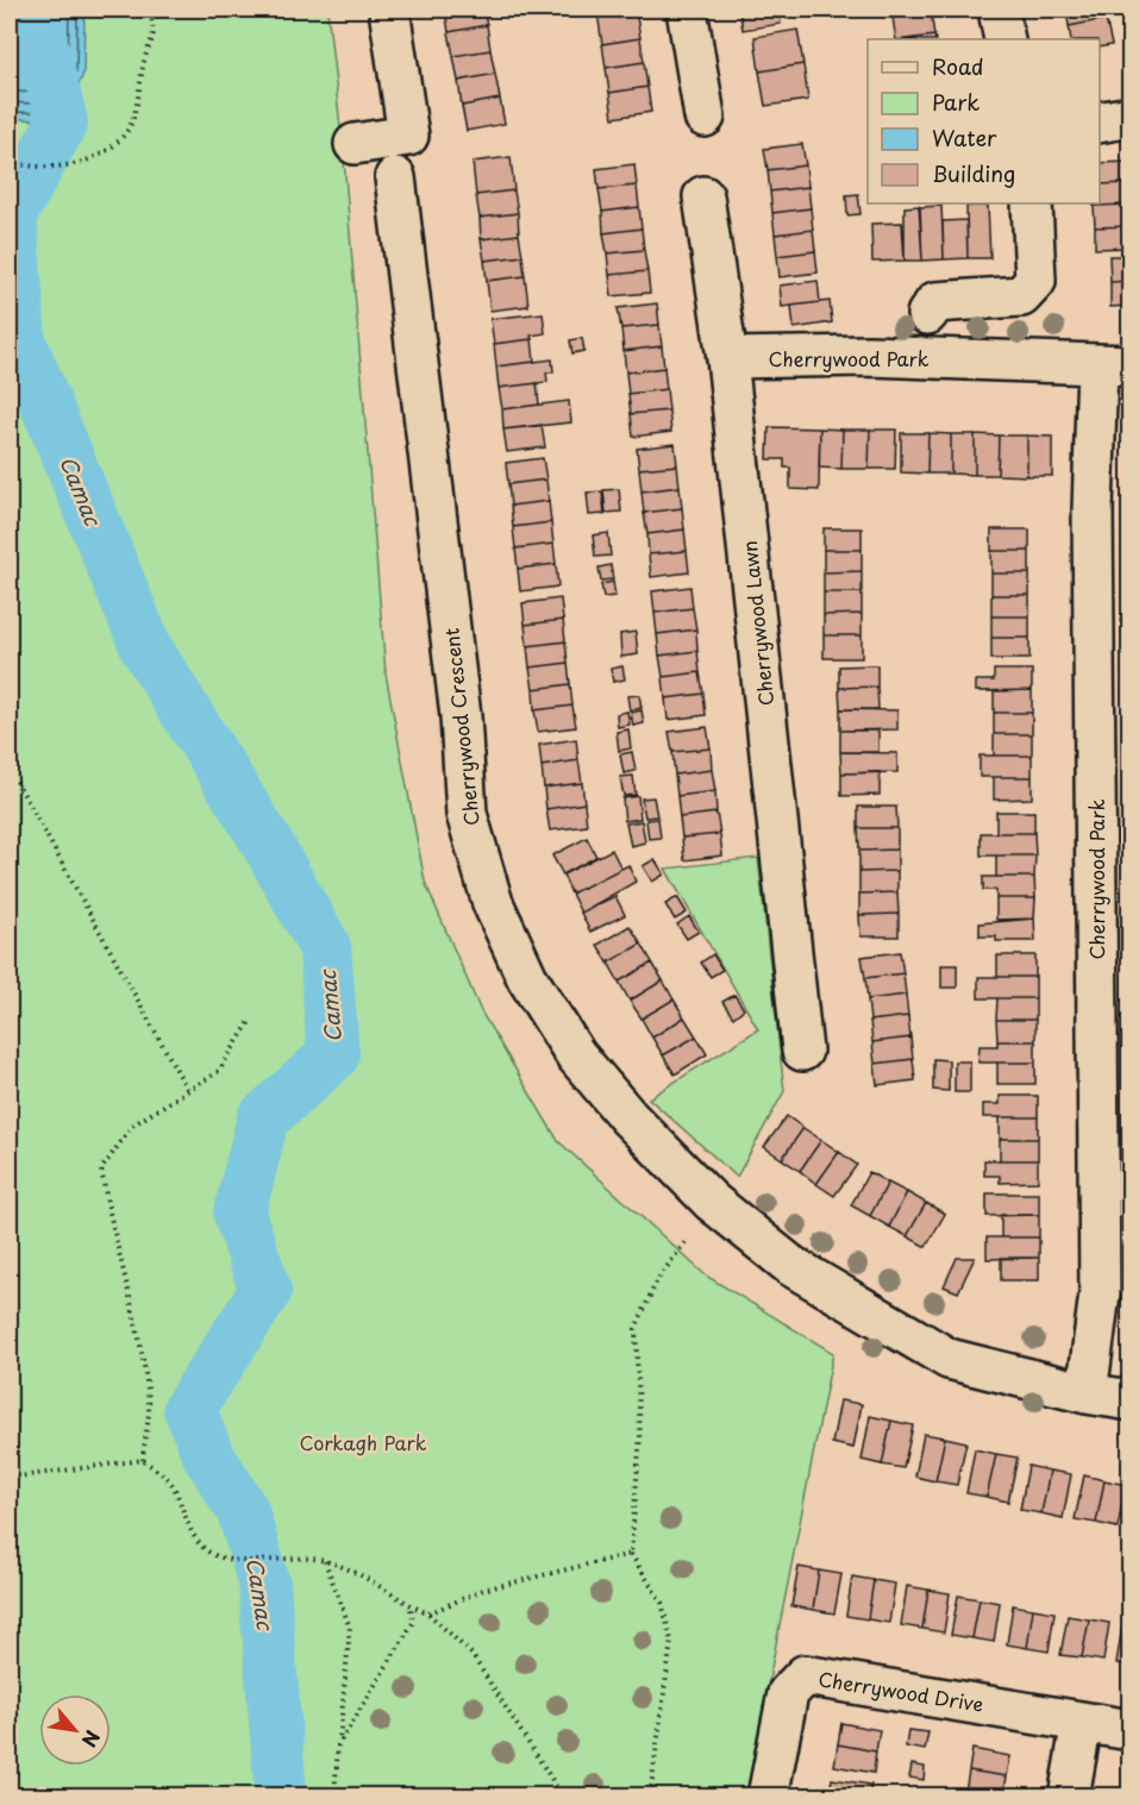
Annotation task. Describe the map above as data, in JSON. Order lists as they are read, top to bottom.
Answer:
{
  "streets": {
    "street": [
      "Cherrywood Park",
      "Cherrywood Lawn",
      "Cherrywood Crescent",
      "Cherrywood Drive"
    ]
  },
  "crossings": [
    ["Cherrywood Park", "Cherrywood Lawn"],
    ["Cherrywood Park", "Cherrywood Crescent"]
  ],
  "water": ["Camac"],
  "parks": ["Corkagh Park"],
  "legend": [
    "Road",
    "Park",
    "Water",
    "Building"
  ],
  "north": "bottom right"
}
